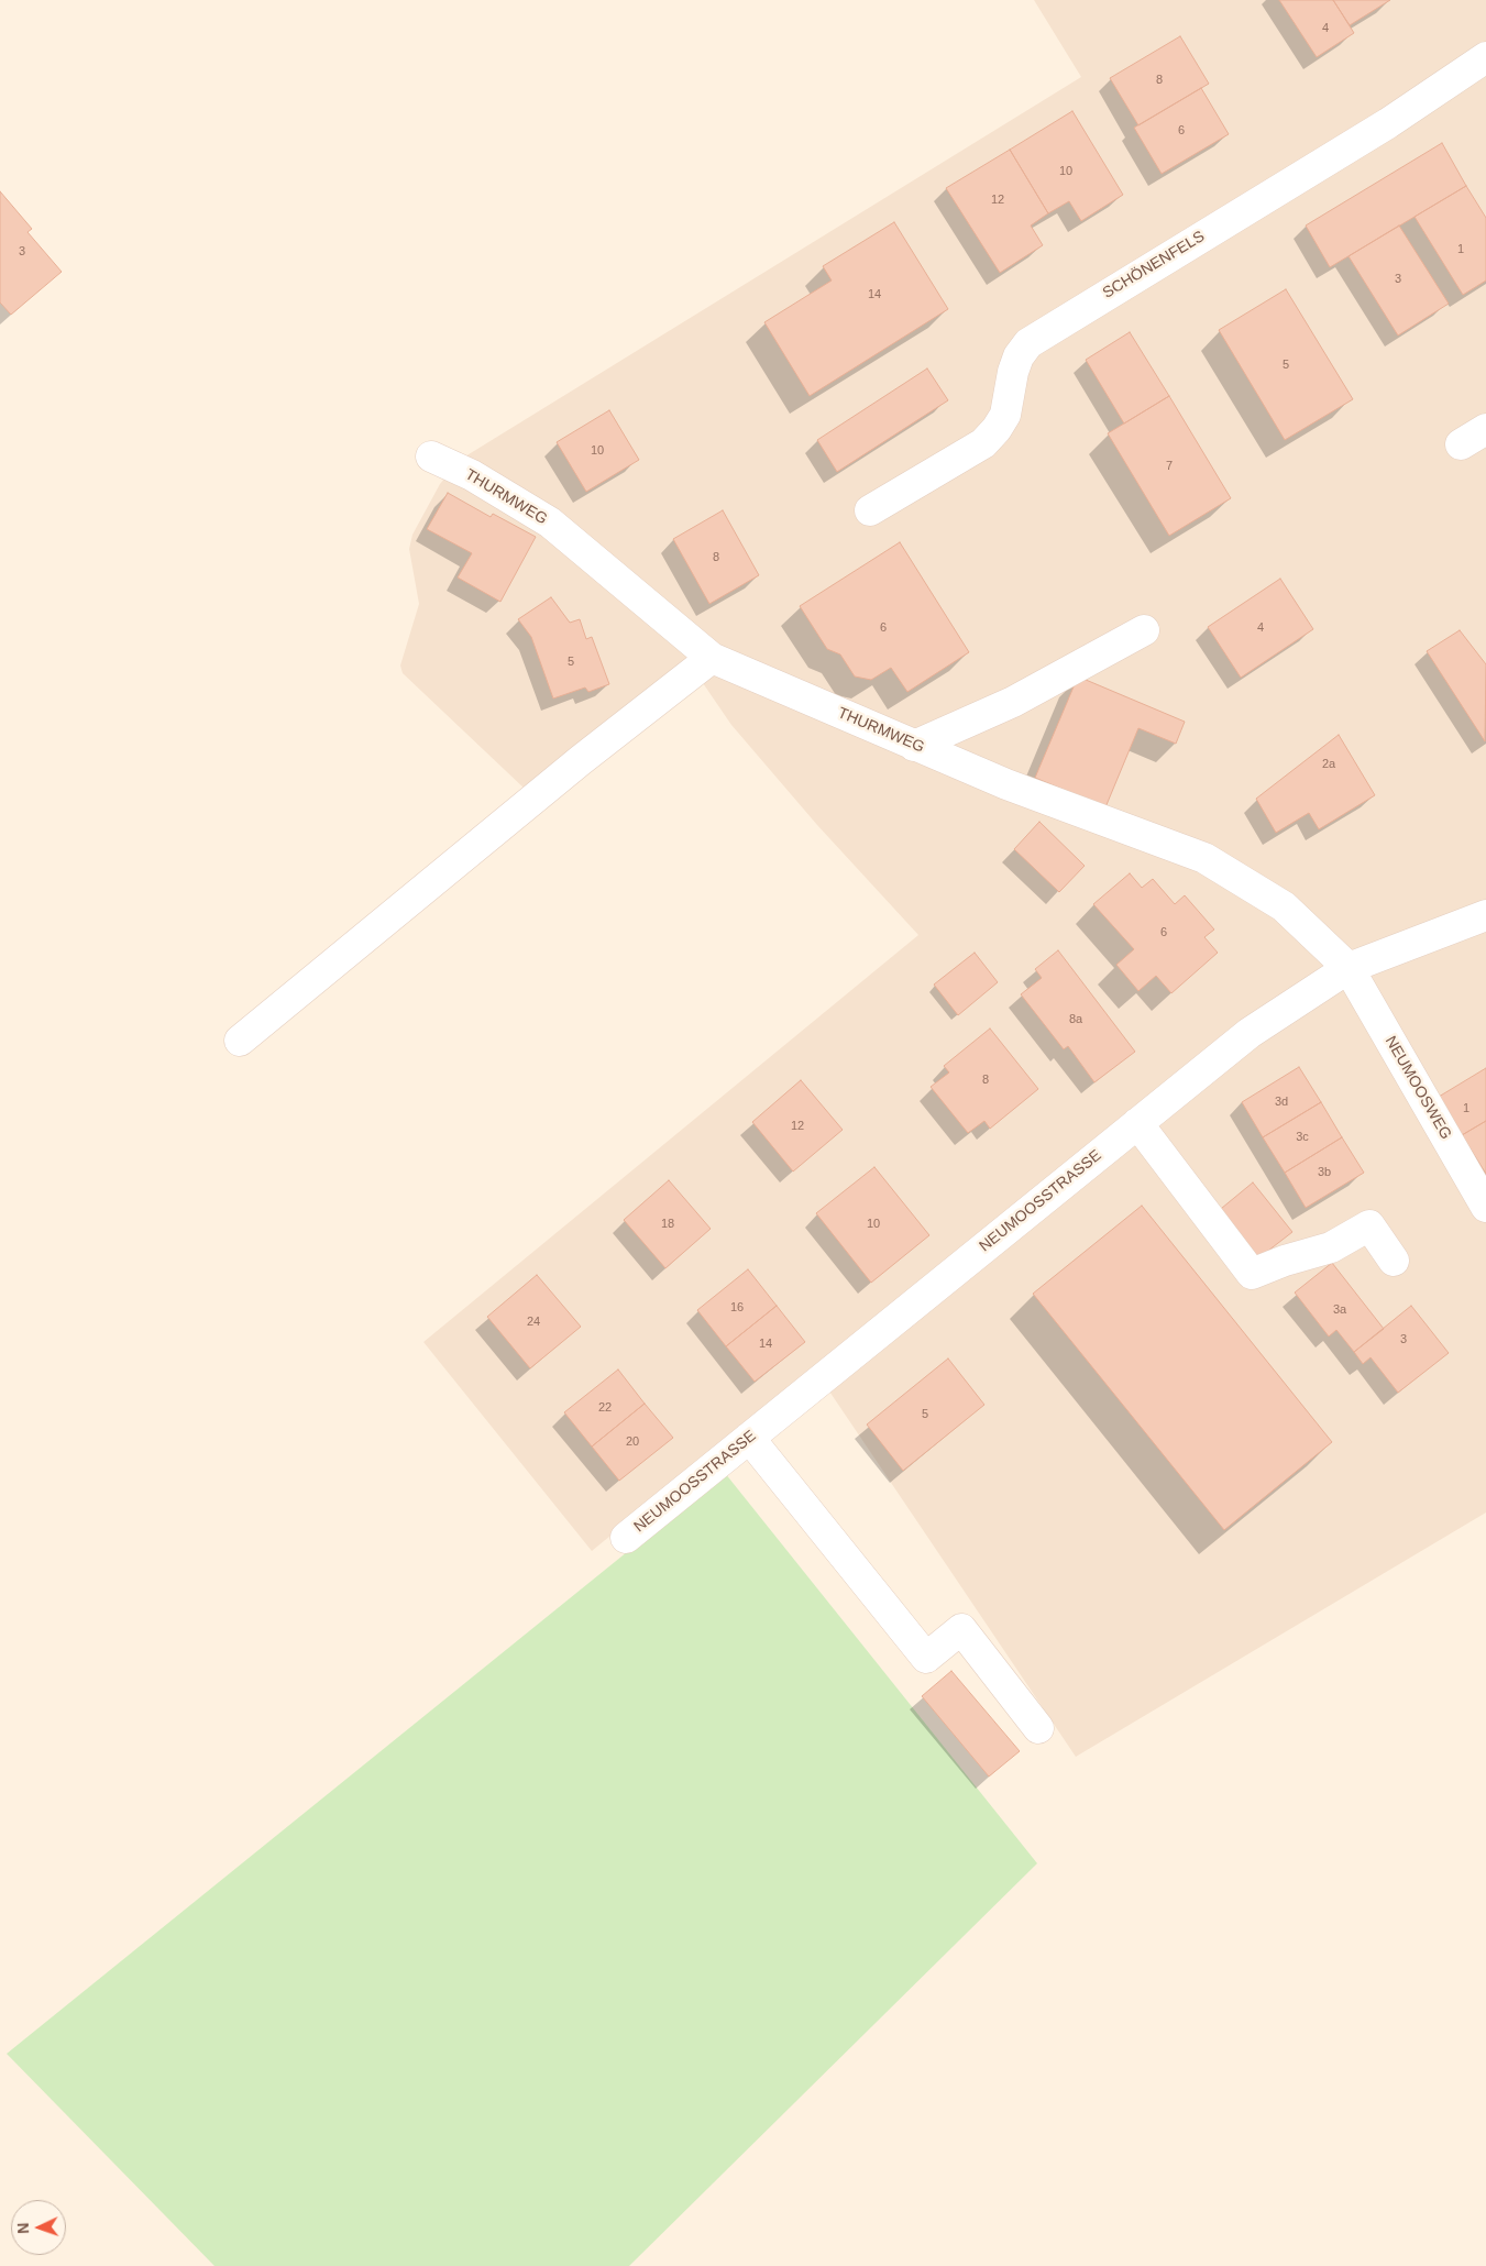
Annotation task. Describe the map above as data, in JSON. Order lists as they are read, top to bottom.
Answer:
{
  "streets": {
    "street": [
      "SCHÖNENFELS",
      "THURMWEG",
      "NEUMOOSWEG",
      "NEUMOOSSTRASSE"
    ]
  },
  "crossings": [
    ["THURMWEG", "NEUMOOSWEG"],
    ["THURMWEG", "NEUMOOSSTRASSE"],
    ["NEUMOOSWEG", "NEUMOOSSTRASSE"]
  ],
  "house_numbers": [
    "4",
    "8",
    "6",
    "10",
    "12",
    "1",
    "3",
    "3",
    "14",
    "5",
    "10",
    "7",
    "8",
    "6",
    "4",
    "5",
    "2a",
    "6",
    "8a",
    "8",
    "3d",
    "1",
    "12",
    "3c",
    "3b",
    "18",
    "10",
    "16",
    "3a",
    "24",
    "3",
    "14",
    "22",
    "5",
    "20"
  ],
  "north": "left"
}
